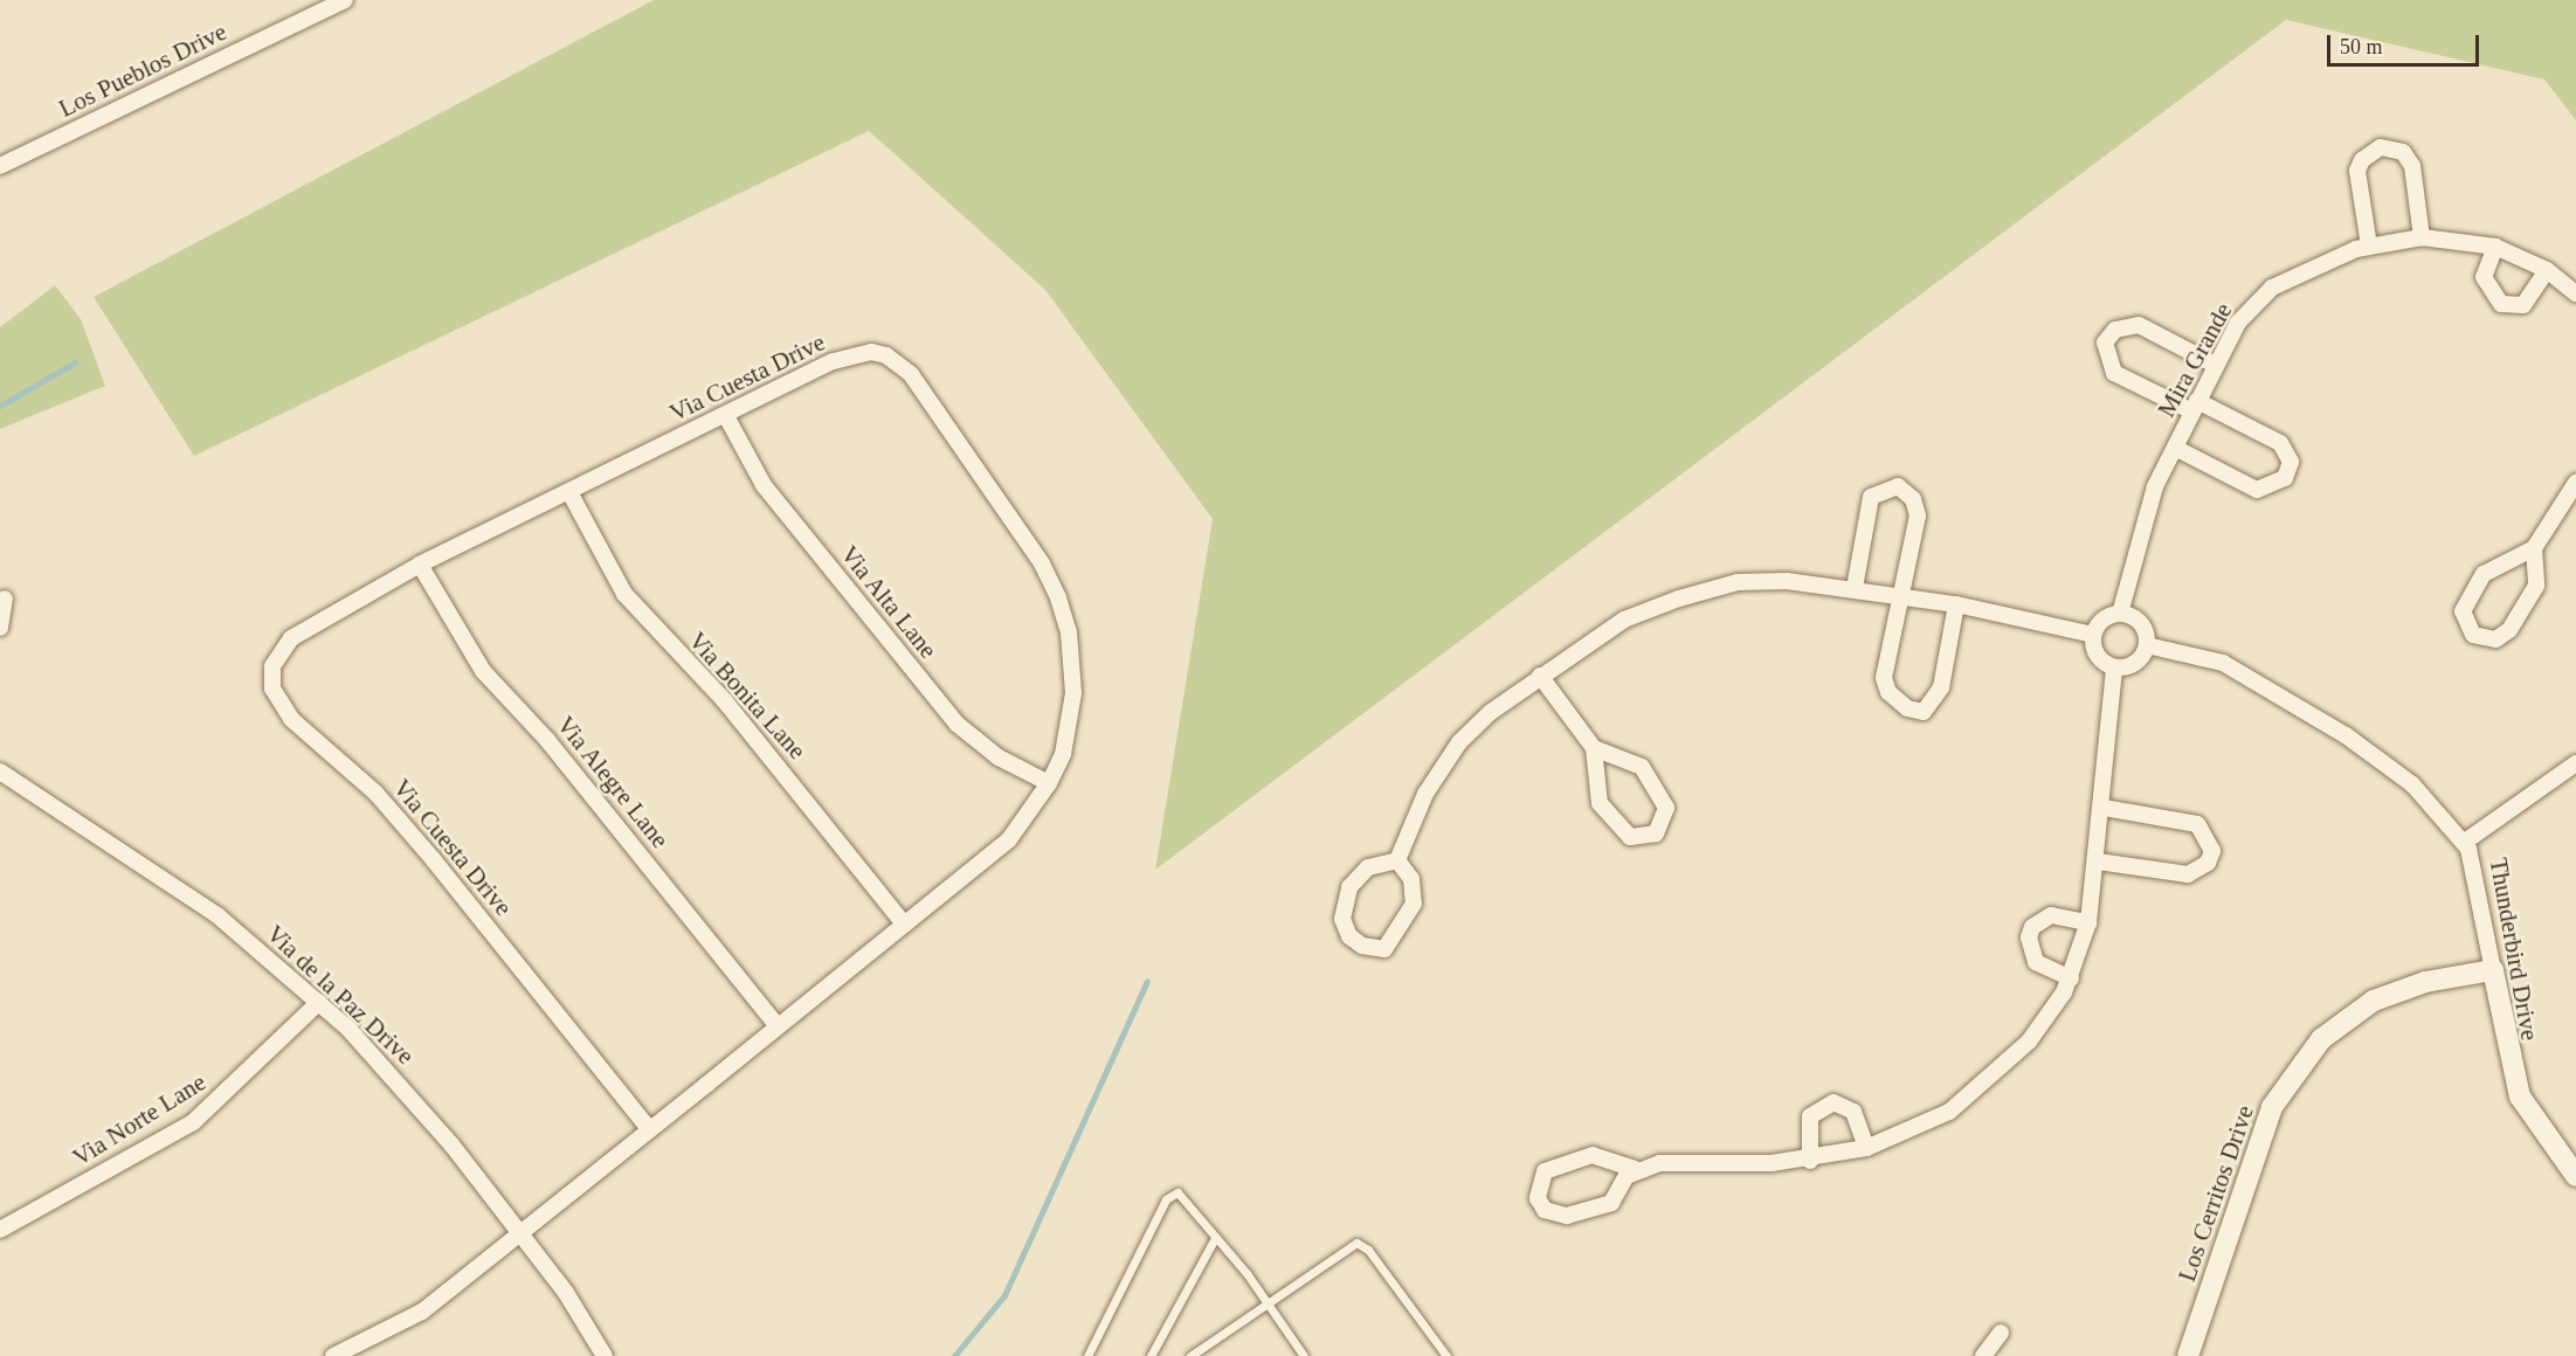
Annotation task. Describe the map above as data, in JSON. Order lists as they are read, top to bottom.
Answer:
{
  "streets": {
    "street": [
      "Los Pueblos Drive",
      "Mira Grande",
      "Via Cuesta Drive",
      "Via Alta Lane",
      "Via Bonita Lane",
      "Via Alegre Lane",
      "Thunderbird Drive",
      "Via de la Paz Drive",
      "Via Norte Lane",
      "Los Cerritos Drive"
    ]
  },
  "crossings": [
    ["Mira Grande", "Thunderbird Drive"],
    ["Via Cuesta Drive", "Via Alta Lane"],
    ["Via Cuesta Drive", "Via Bonita Lane"],
    ["Via Cuesta Drive", "Via Alegre Lane"],
    ["Via Cuesta Drive", "Via de la Paz Drive"],
    ["Thunderbird Drive", "Los Cerritos Drive"],
    ["Via de la Paz Drive", "Via Norte Lane"]
  ],
  "scale_bar": "50 m"
}
